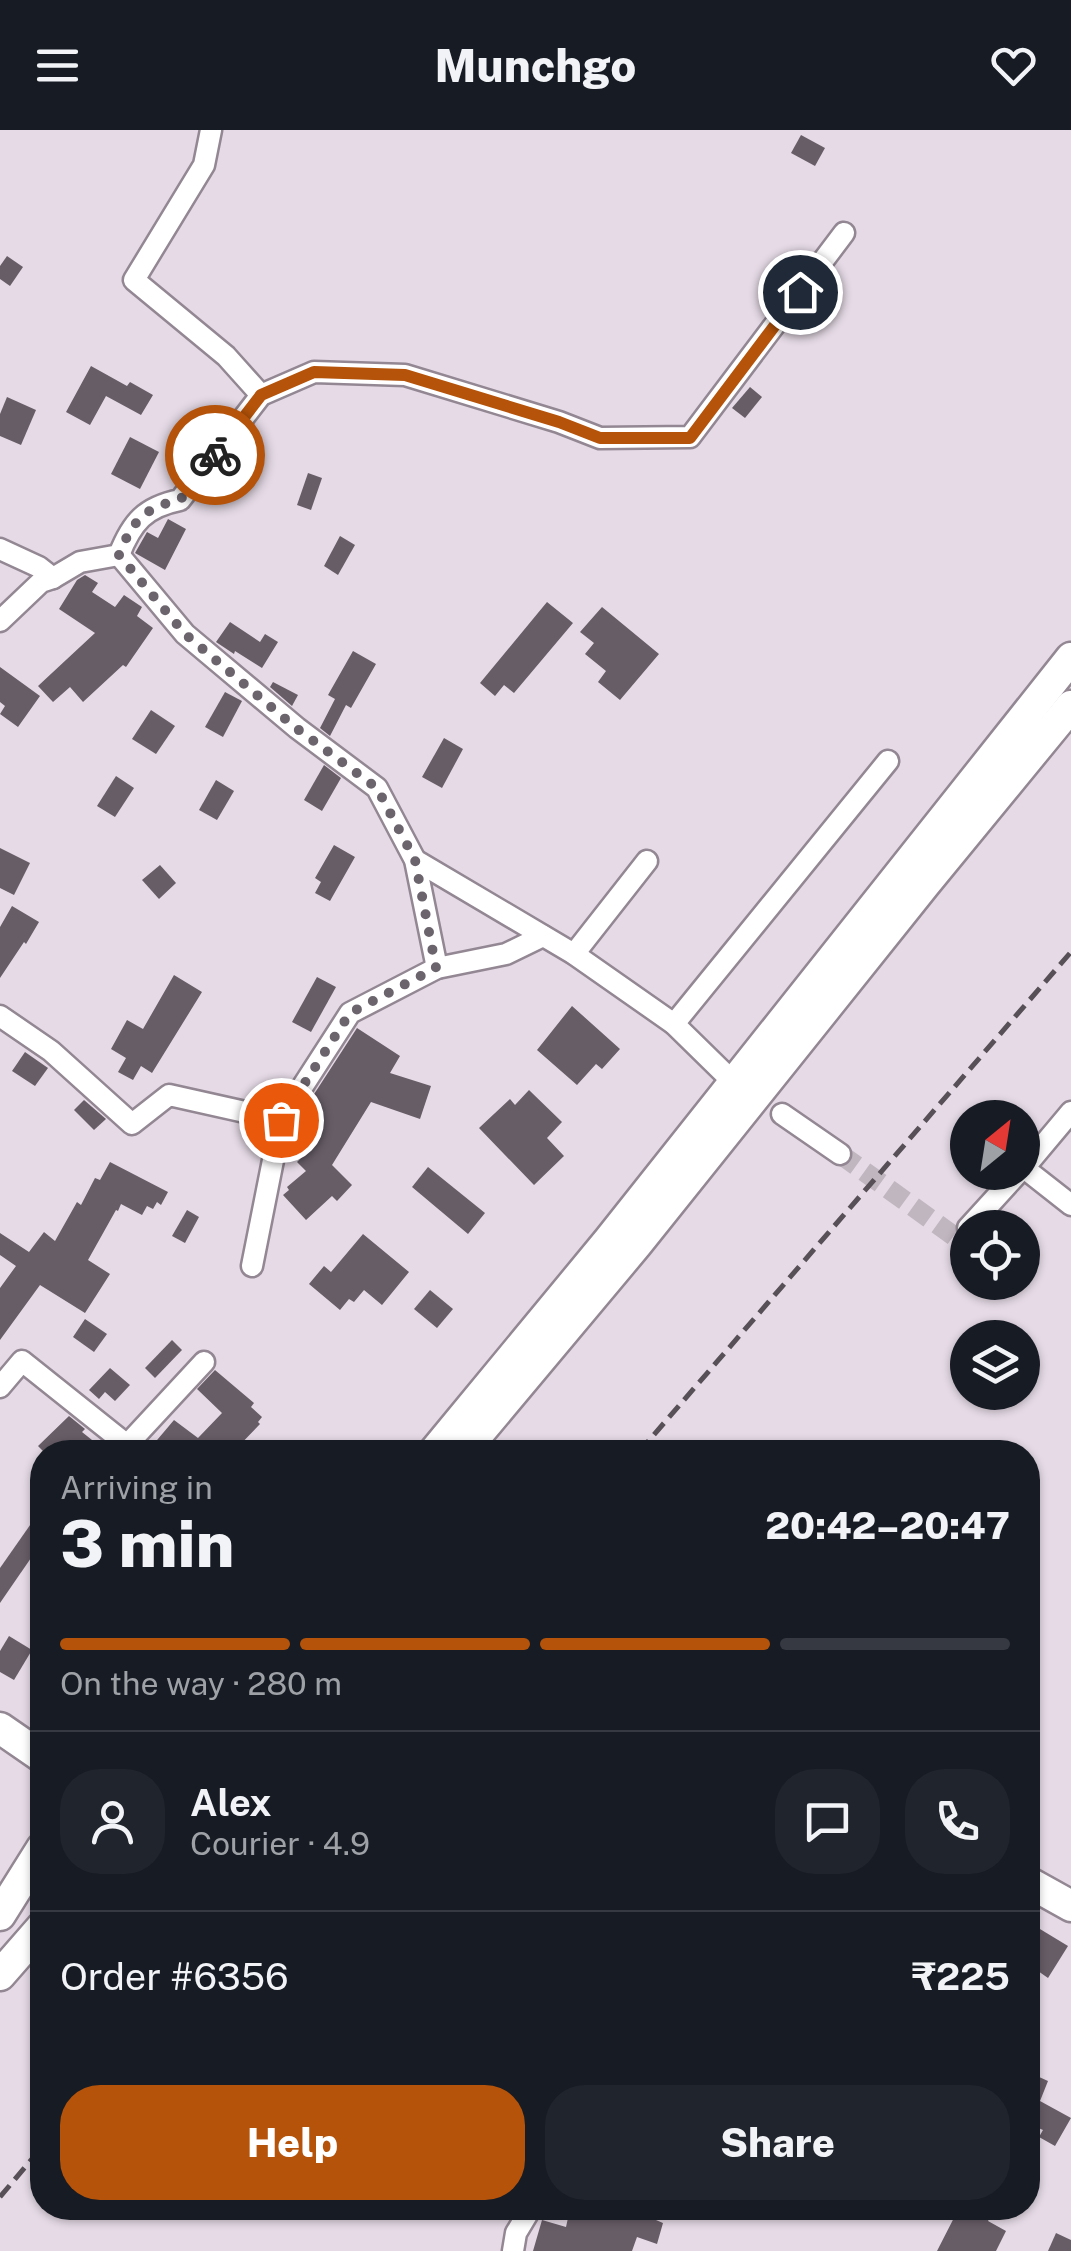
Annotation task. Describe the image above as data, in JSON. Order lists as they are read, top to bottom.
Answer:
{
  "north": "top right",
  "page": {
    "header": "Munchgo",
    "heading": ["3 min", "Arriving in", "20:42–20:47"],
    "panel": [
      "Alex",
      "Courier · 4.9",
      "Order #6356",
      "₹225"
    ],
    "bar": "On the way · 280 m",
    "buttons": ["Help", "Share"]
  }
}
